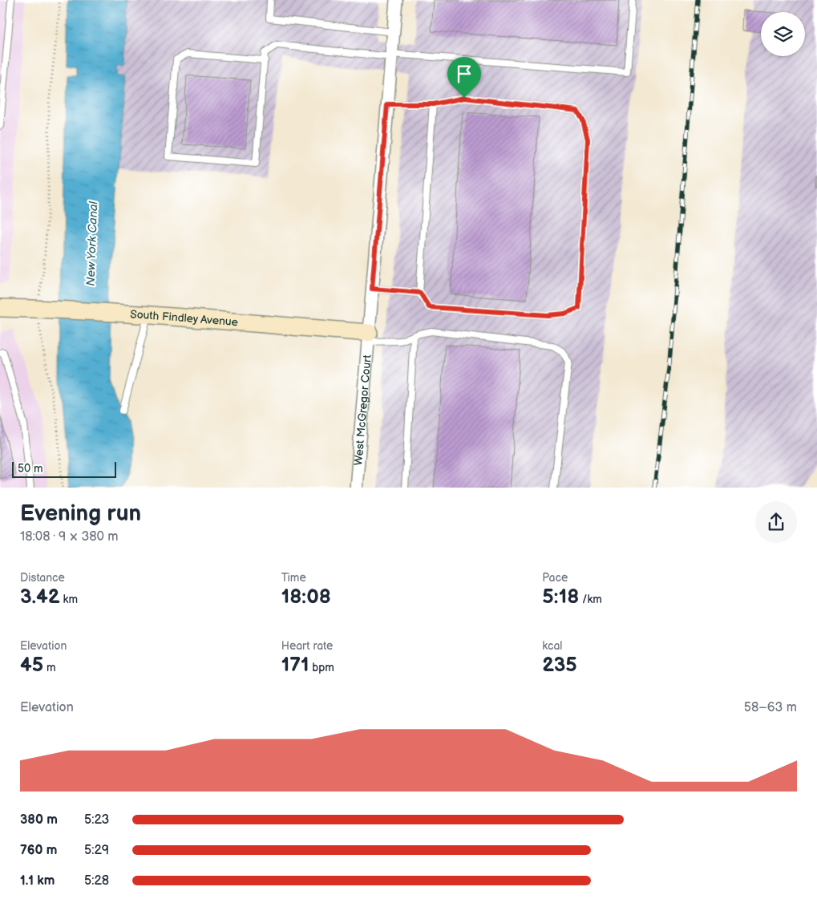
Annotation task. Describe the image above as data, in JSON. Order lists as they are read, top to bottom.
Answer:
{
  "streets": {
    "street": ["South Findley Avenue", "West McGregor Court"]
  },
  "crossings": [
    ["South Findley Avenue", "West McGregor Court"]
  ],
  "water": ["New York Canal"],
  "scale_bar": "50 m",
  "page": {
    "scale": "50 m",
    "heading": ["Evening run", "18:08 · 9 × 380 m"],
    "stats": [
      ["Distance", "3.42 km"],
      ["Time", "18:08"],
      ["Pace", "5:18 /km"],
      ["Elevation", "45 m"],
      ["Heart rate", "171 bpm"],
      ["kcal", "235"]
    ],
    "chart": ["Elevation", "58–63 m"],
    "list": [
      {
        "name": "380 m",
        "note": "5:23"
      },
      {
        "name": "760 m",
        "note": "5:29"
      },
      {
        "name": "1.1 km",
        "note": "5:28"
      }
    ]
  }
}
